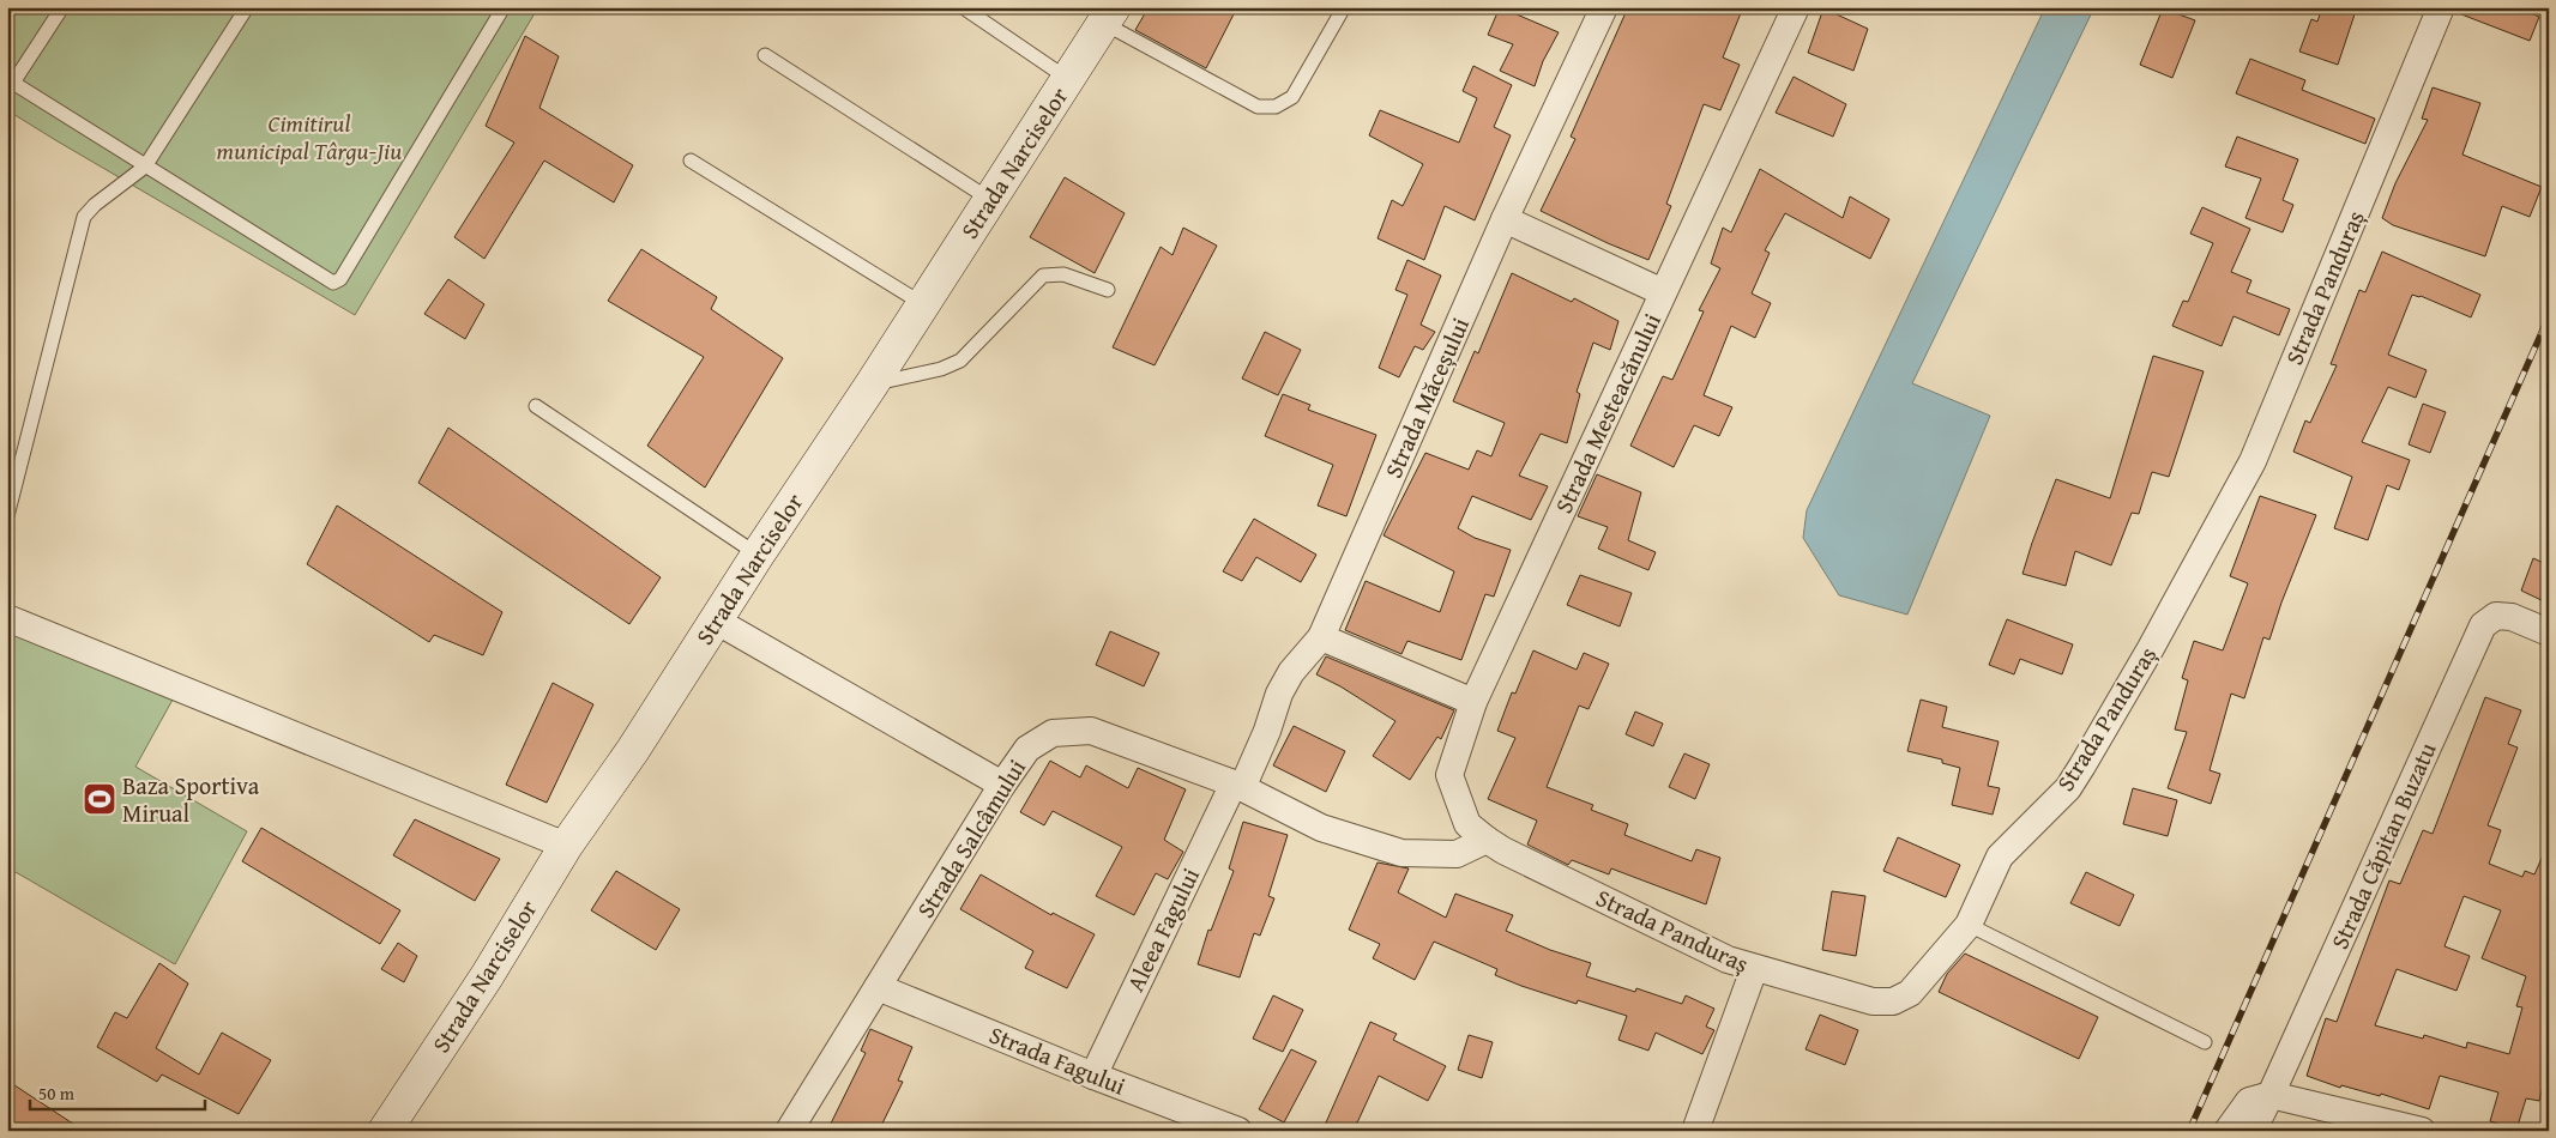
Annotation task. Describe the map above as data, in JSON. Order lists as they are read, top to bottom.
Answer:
{
  "streets": {
    "main road": ["Strada Narciselor"],
    "street": [
      "Strada Panduraș",
      "Strada Măceșului",
      "Strada Mesteacănului",
      "Strada Salcâmului",
      "Strada Căpitan Buzatu",
      "Aleea Fagului",
      "Strada Fagului"
    ]
  },
  "crossings": [
    ["Strada Panduraș", "Strada Mesteacănului"],
    ["Strada Panduraș", "Strada Salcâmului"],
    ["Strada Măceșului", "Strada Salcâmului"],
    ["Strada Măceșului", "Aleea Fagului"],
    ["Strada Mesteacănului", "Strada Salcâmului"],
    ["Strada Salcâmului", "Aleea Fagului"],
    ["Strada Salcâmului", "Strada Fagului"],
    ["Aleea Fagului", "Strada Fagului"]
  ],
  "parks": ["Cimitirul municipal Târgu-Jiu"],
  "places": {
    "sports": ["Baza Sportiva Mirual"]
  },
  "scale_bar": "50 m"
}
